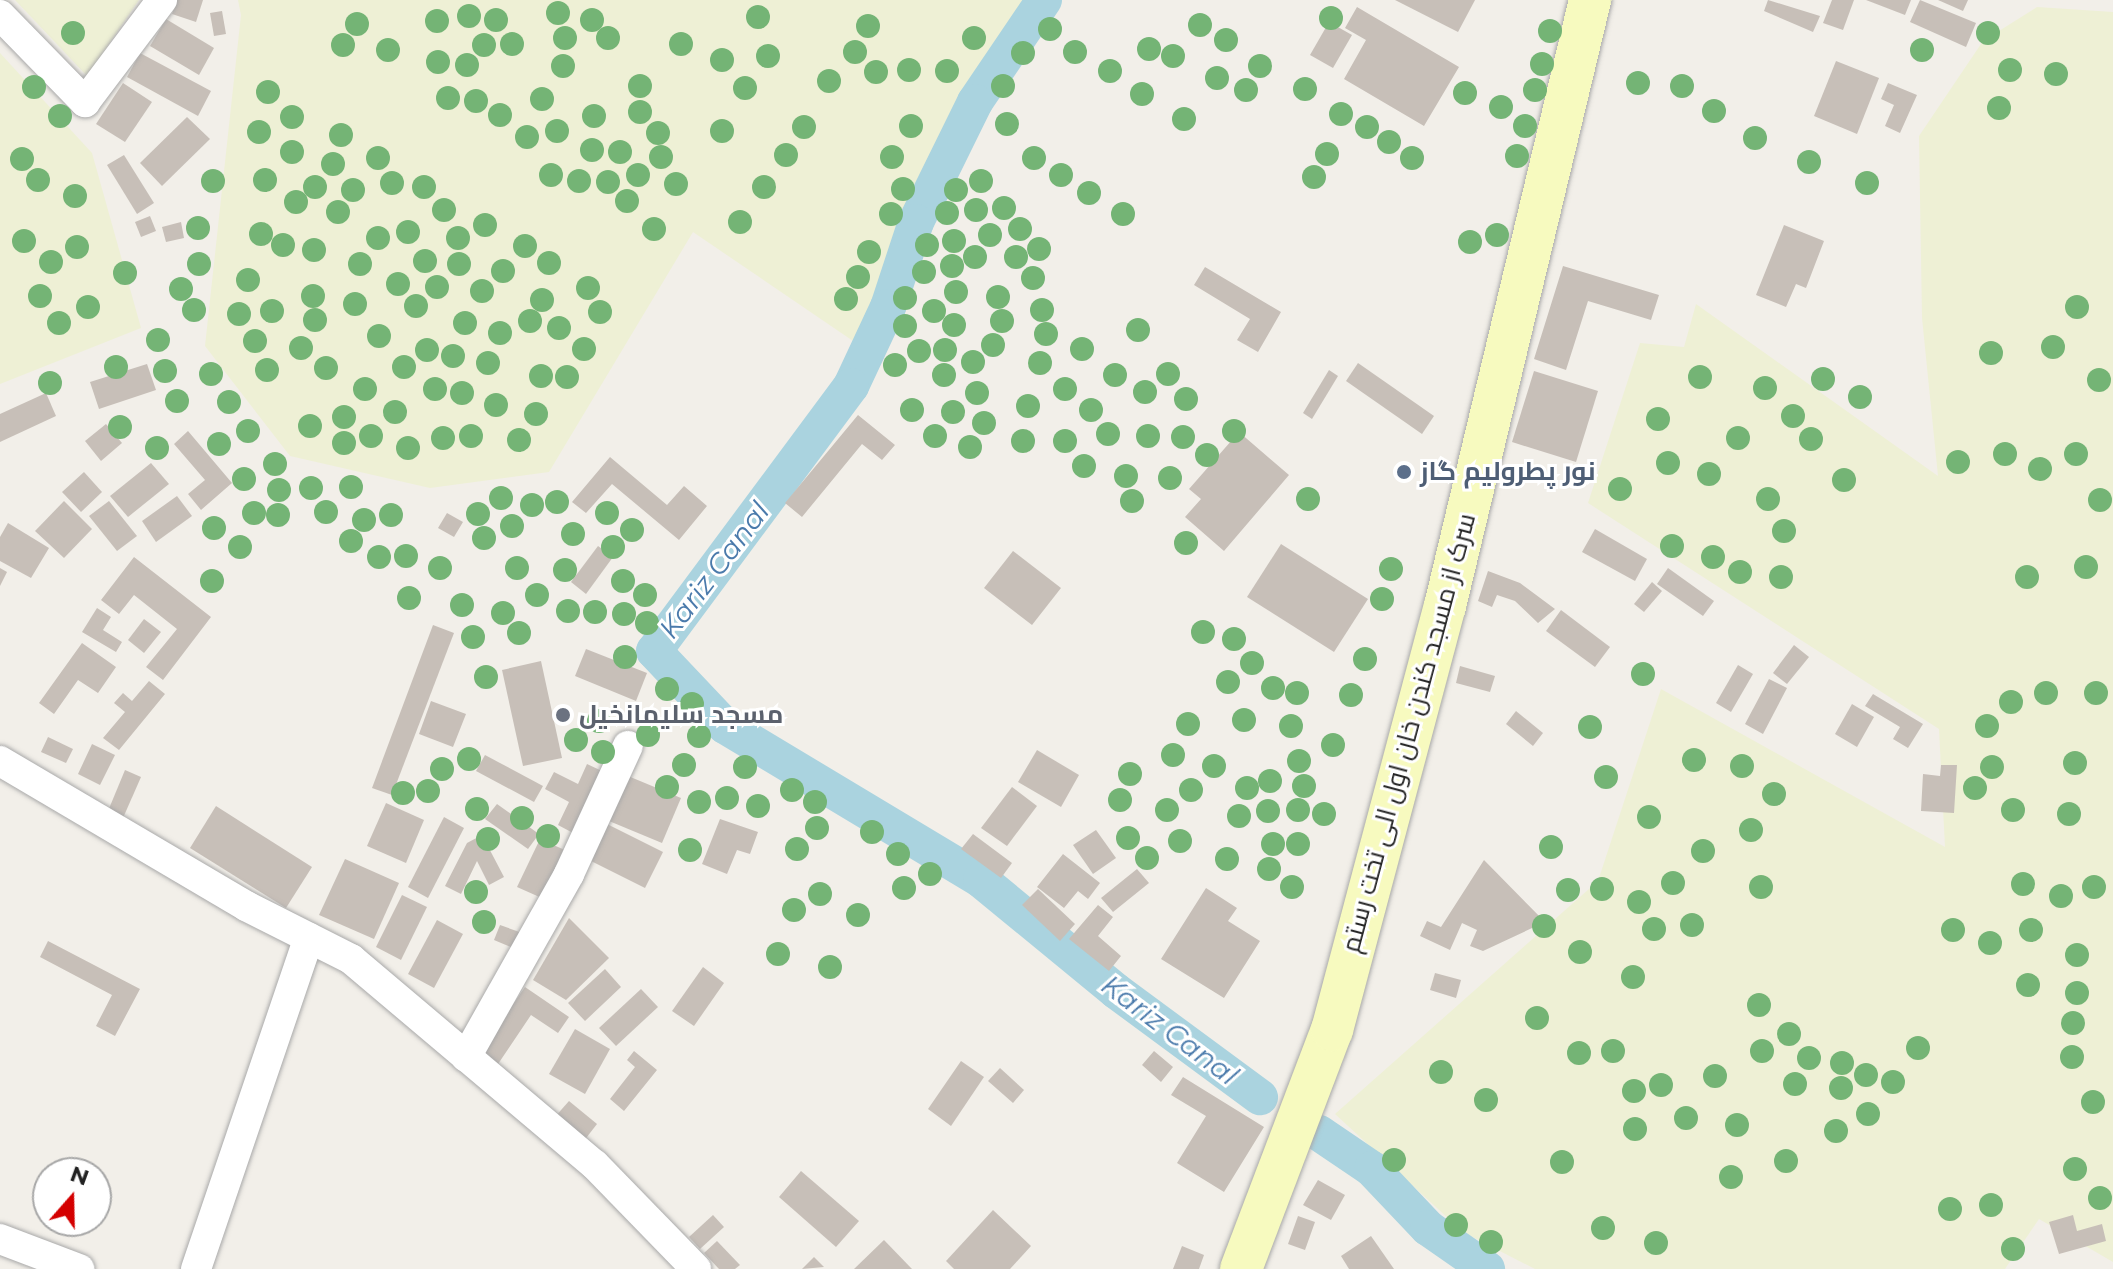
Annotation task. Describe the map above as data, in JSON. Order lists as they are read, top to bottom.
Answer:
{
  "streets": {
    "street": ["سرک از مسجد کندن خان اول الی تخت رستم"]
  },
  "water": ["Kariz Canal"],
  "places": ["نور پطرولیم گاز", "مسجد سلیمانخیل"],
  "north": "top"
}
